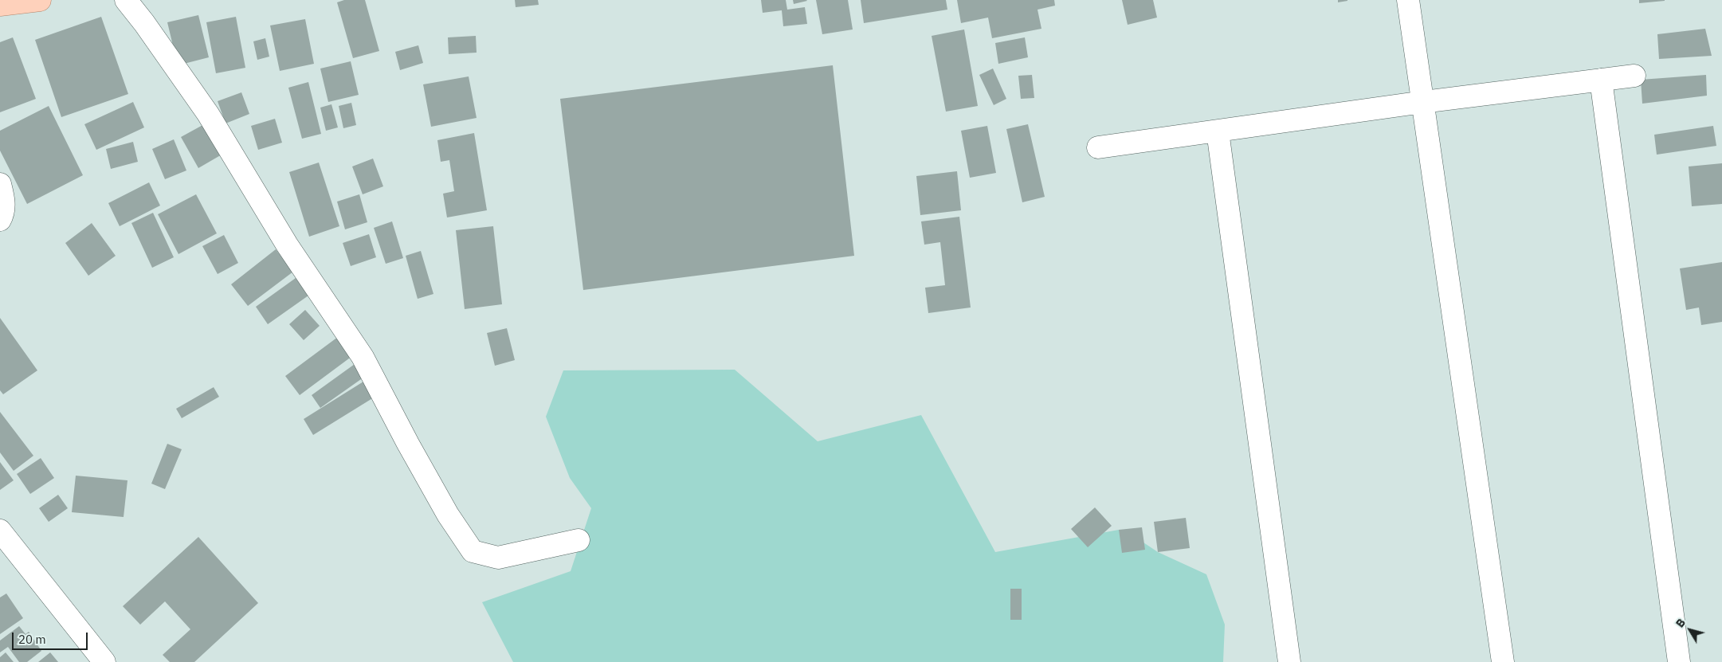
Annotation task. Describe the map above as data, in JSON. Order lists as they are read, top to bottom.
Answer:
{
  "scale_bar": "20 m",
  "north": "top left"
}
